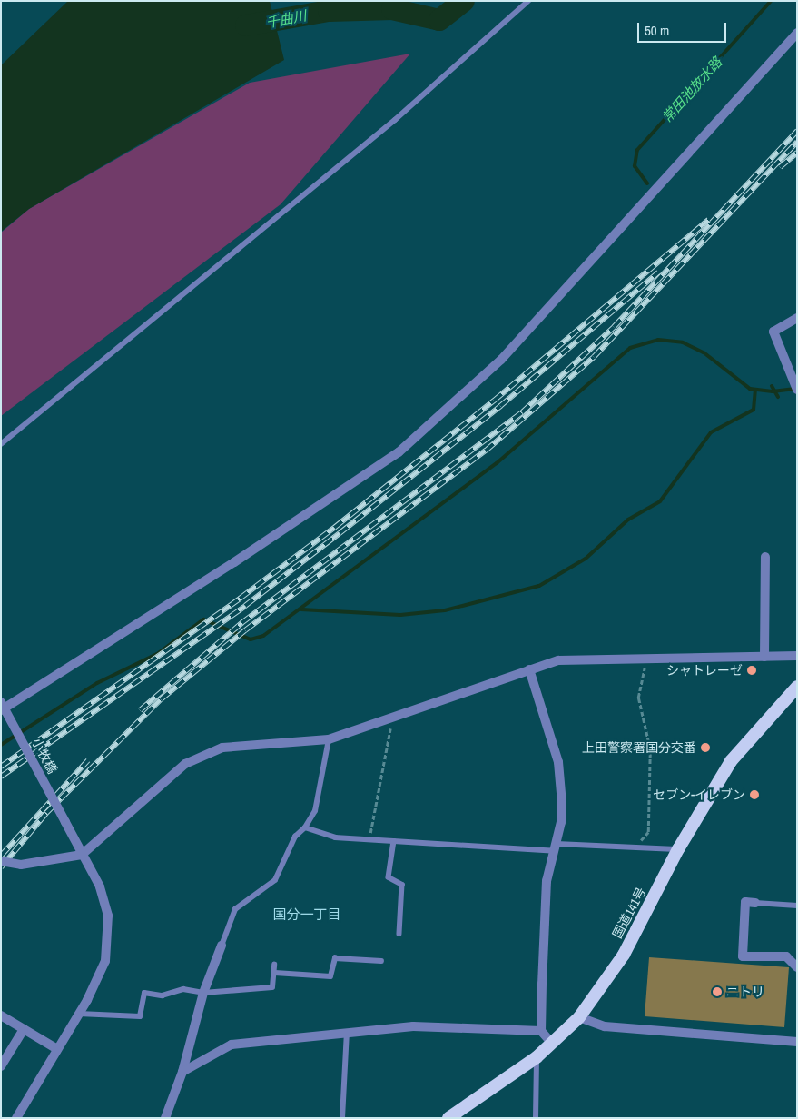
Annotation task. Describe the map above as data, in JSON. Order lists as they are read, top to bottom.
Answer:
{
  "streets": {
    "highway": ["国道141号"],
    "street": ["小牧橋"]
  },
  "districts": ["国分一丁目"],
  "water": ["千曲川", "常田池放水路"],
  "places": [
    "シャトレーゼ",
    "上田警察署国分交番",
    "セブン-イレブン",
    "ニトリ"
  ],
  "scale_bar": "50 m"
}
